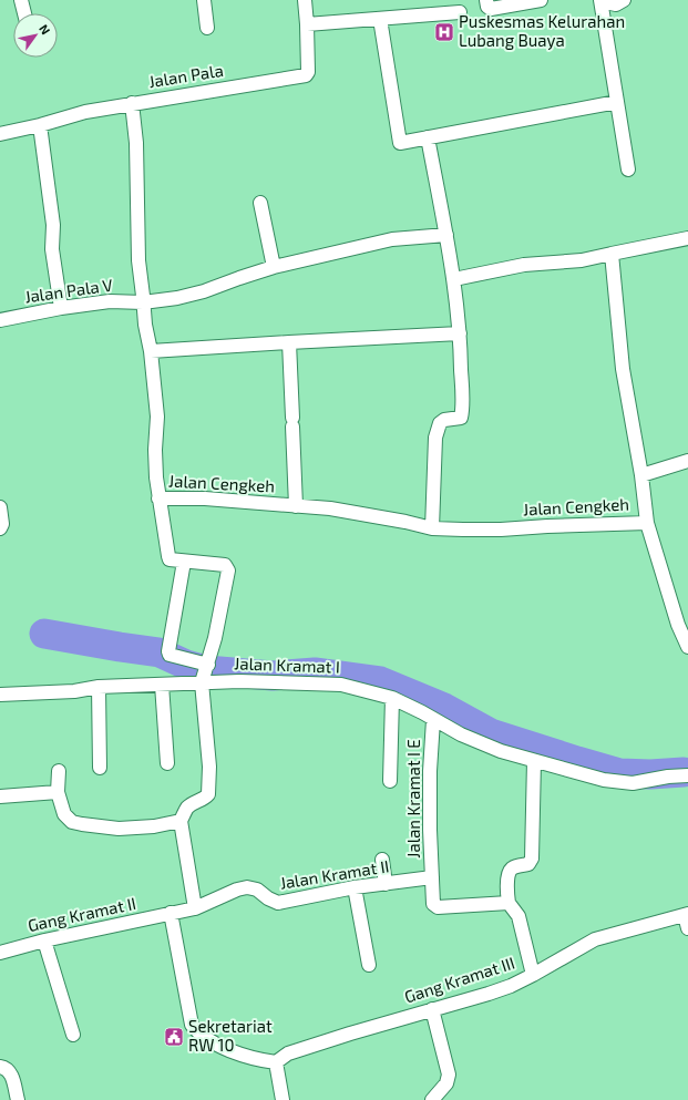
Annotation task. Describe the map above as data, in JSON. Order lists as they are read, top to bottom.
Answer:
{
  "streets": {
    "street": [
      "Jalan Pala",
      "Jalan Pala V",
      "Jalan Cengkeh",
      "Jalan Kramat I",
      "Jalan Kramat I E",
      "Jalan Kramat II",
      "Gang Kramat II",
      "Gang Kramat III"
    ]
  },
  "crossings": [
    ["Jalan Kramat I", "Jalan Kramat I E"],
    ["Jalan Kramat I E", "Jalan Kramat II"],
    ["Jalan Kramat II", "Gang Kramat II"]
  ],
  "places": {
    "hospital": ["Puskesmas Kelurahan Lubang Buaya"],
    "public building": ["Sekretariat RW 10"]
  },
  "north": "top right"
}
